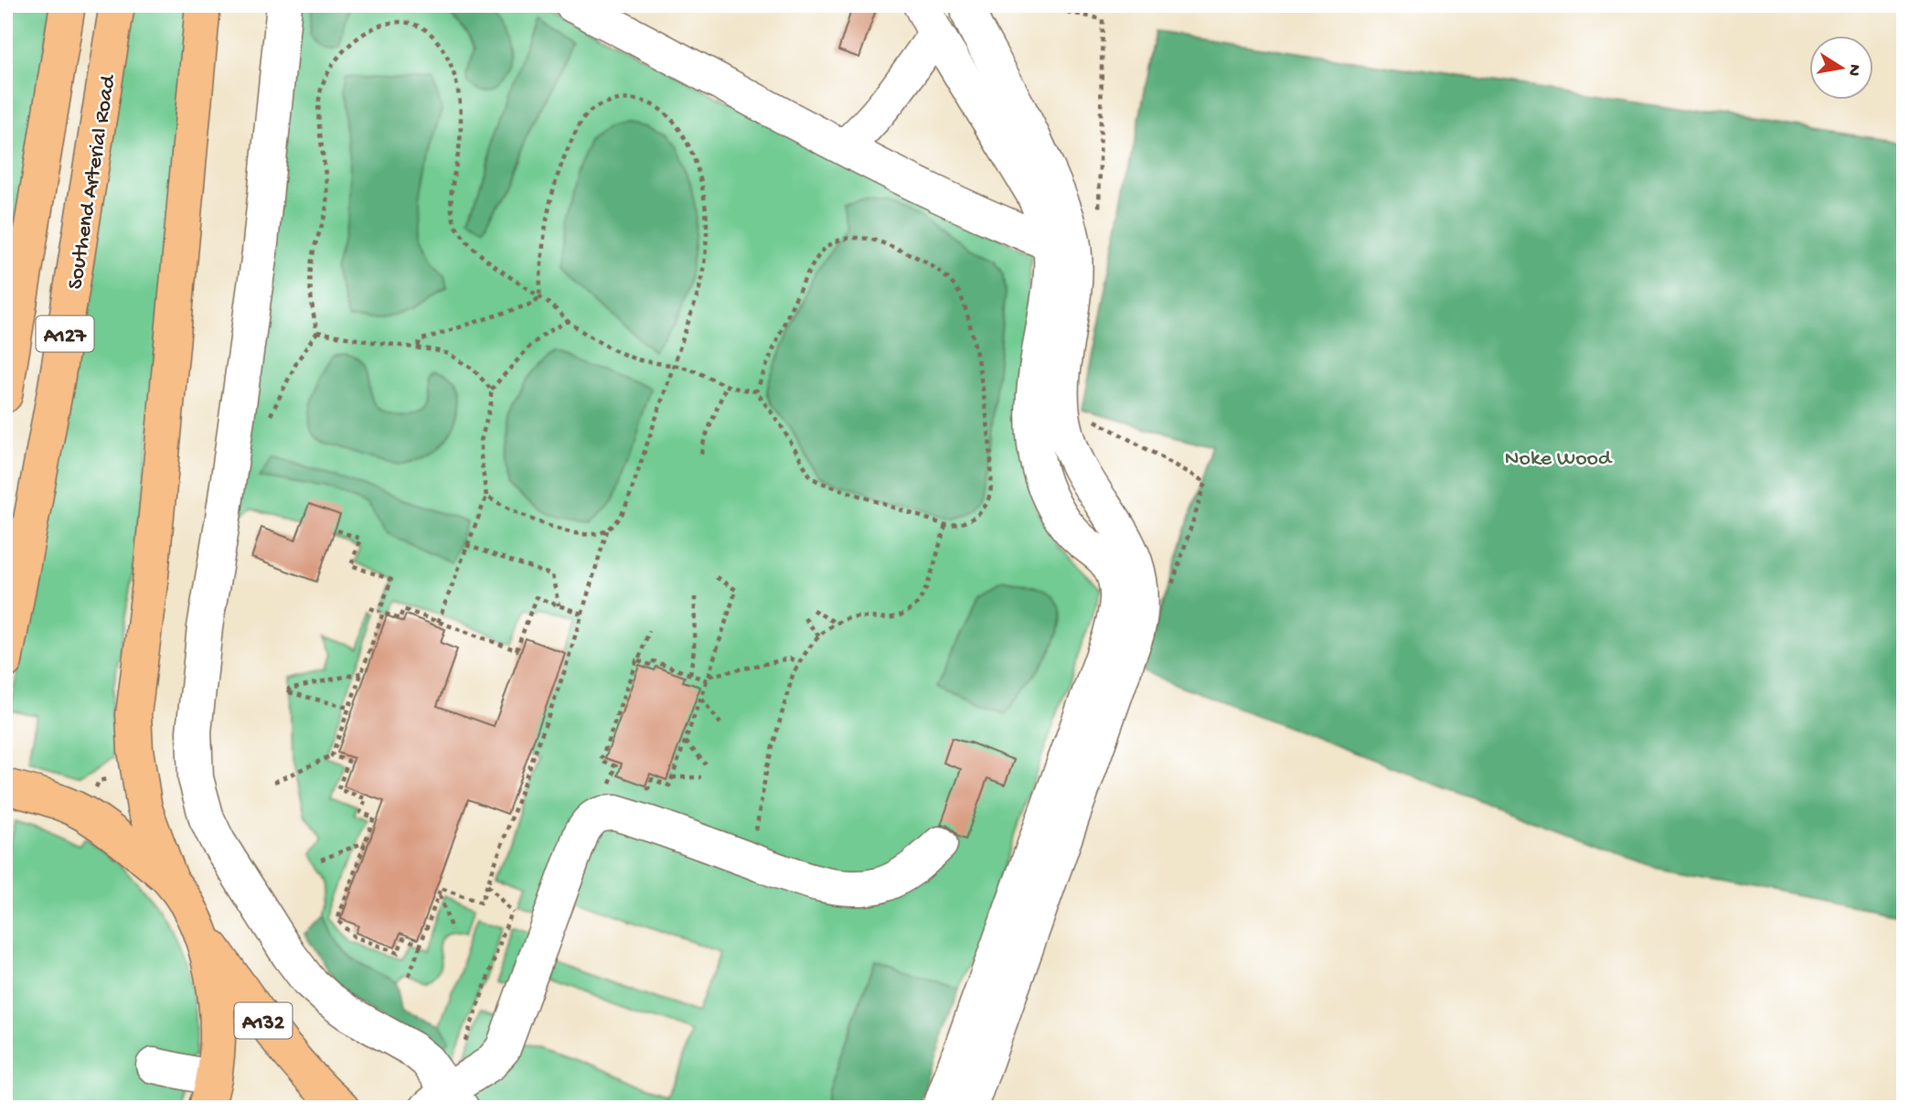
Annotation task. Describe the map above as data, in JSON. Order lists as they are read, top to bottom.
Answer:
{
  "streets": {
    "main road": ["Southend Arterial Road", "A127", "A132"]
  },
  "parks": ["Noke Wood"],
  "north": "right"
}
